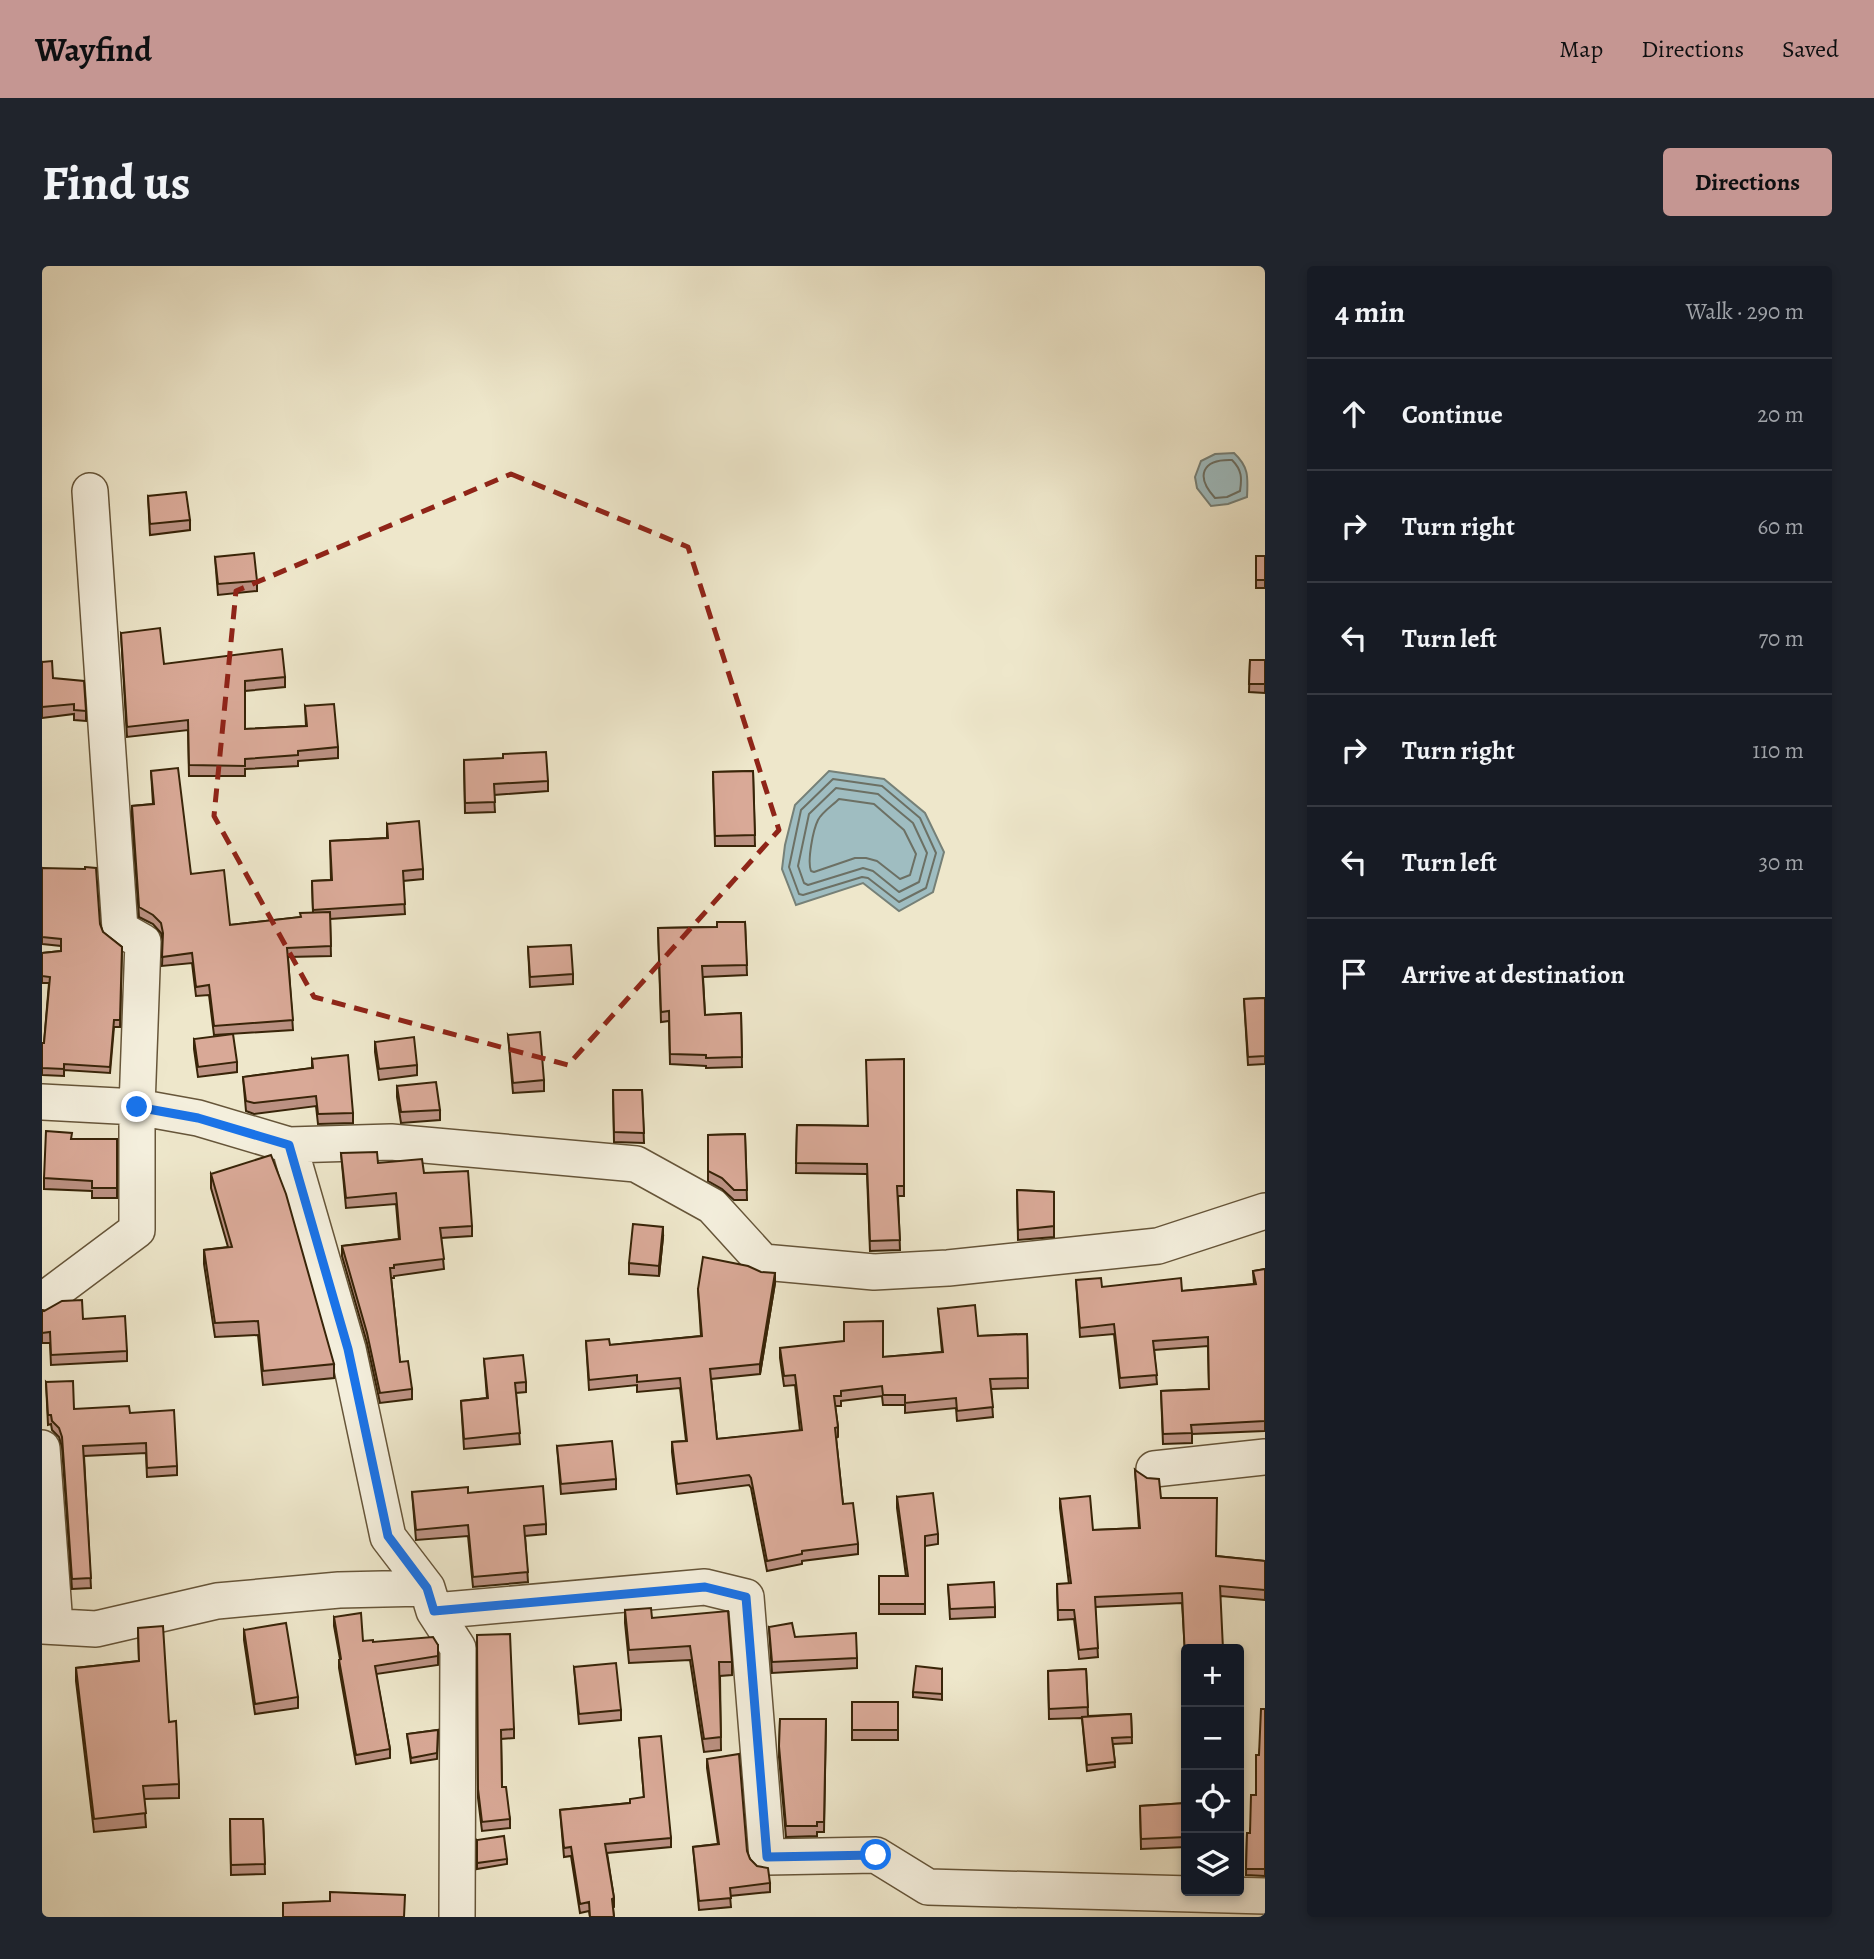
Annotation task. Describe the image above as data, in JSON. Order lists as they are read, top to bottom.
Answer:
{
  "page": {
    "header": "Wayfind",
    "nav": ["Map", "Directions", "Saved"],
    "buttons": "Directions",
    "title": "Find us",
    "heading": ["4 min", "Walk · 290 m"],
    "list": [
      ["Continue", "20 m"],
      ["Turn right", "60 m"],
      ["Turn left", "70 m"],
      ["Turn right", "110 m"],
      ["Turn left", "30 m"],
      "Arrive at destination"
    ],
    "map_buttons": ["+", "−"]
  }
}
